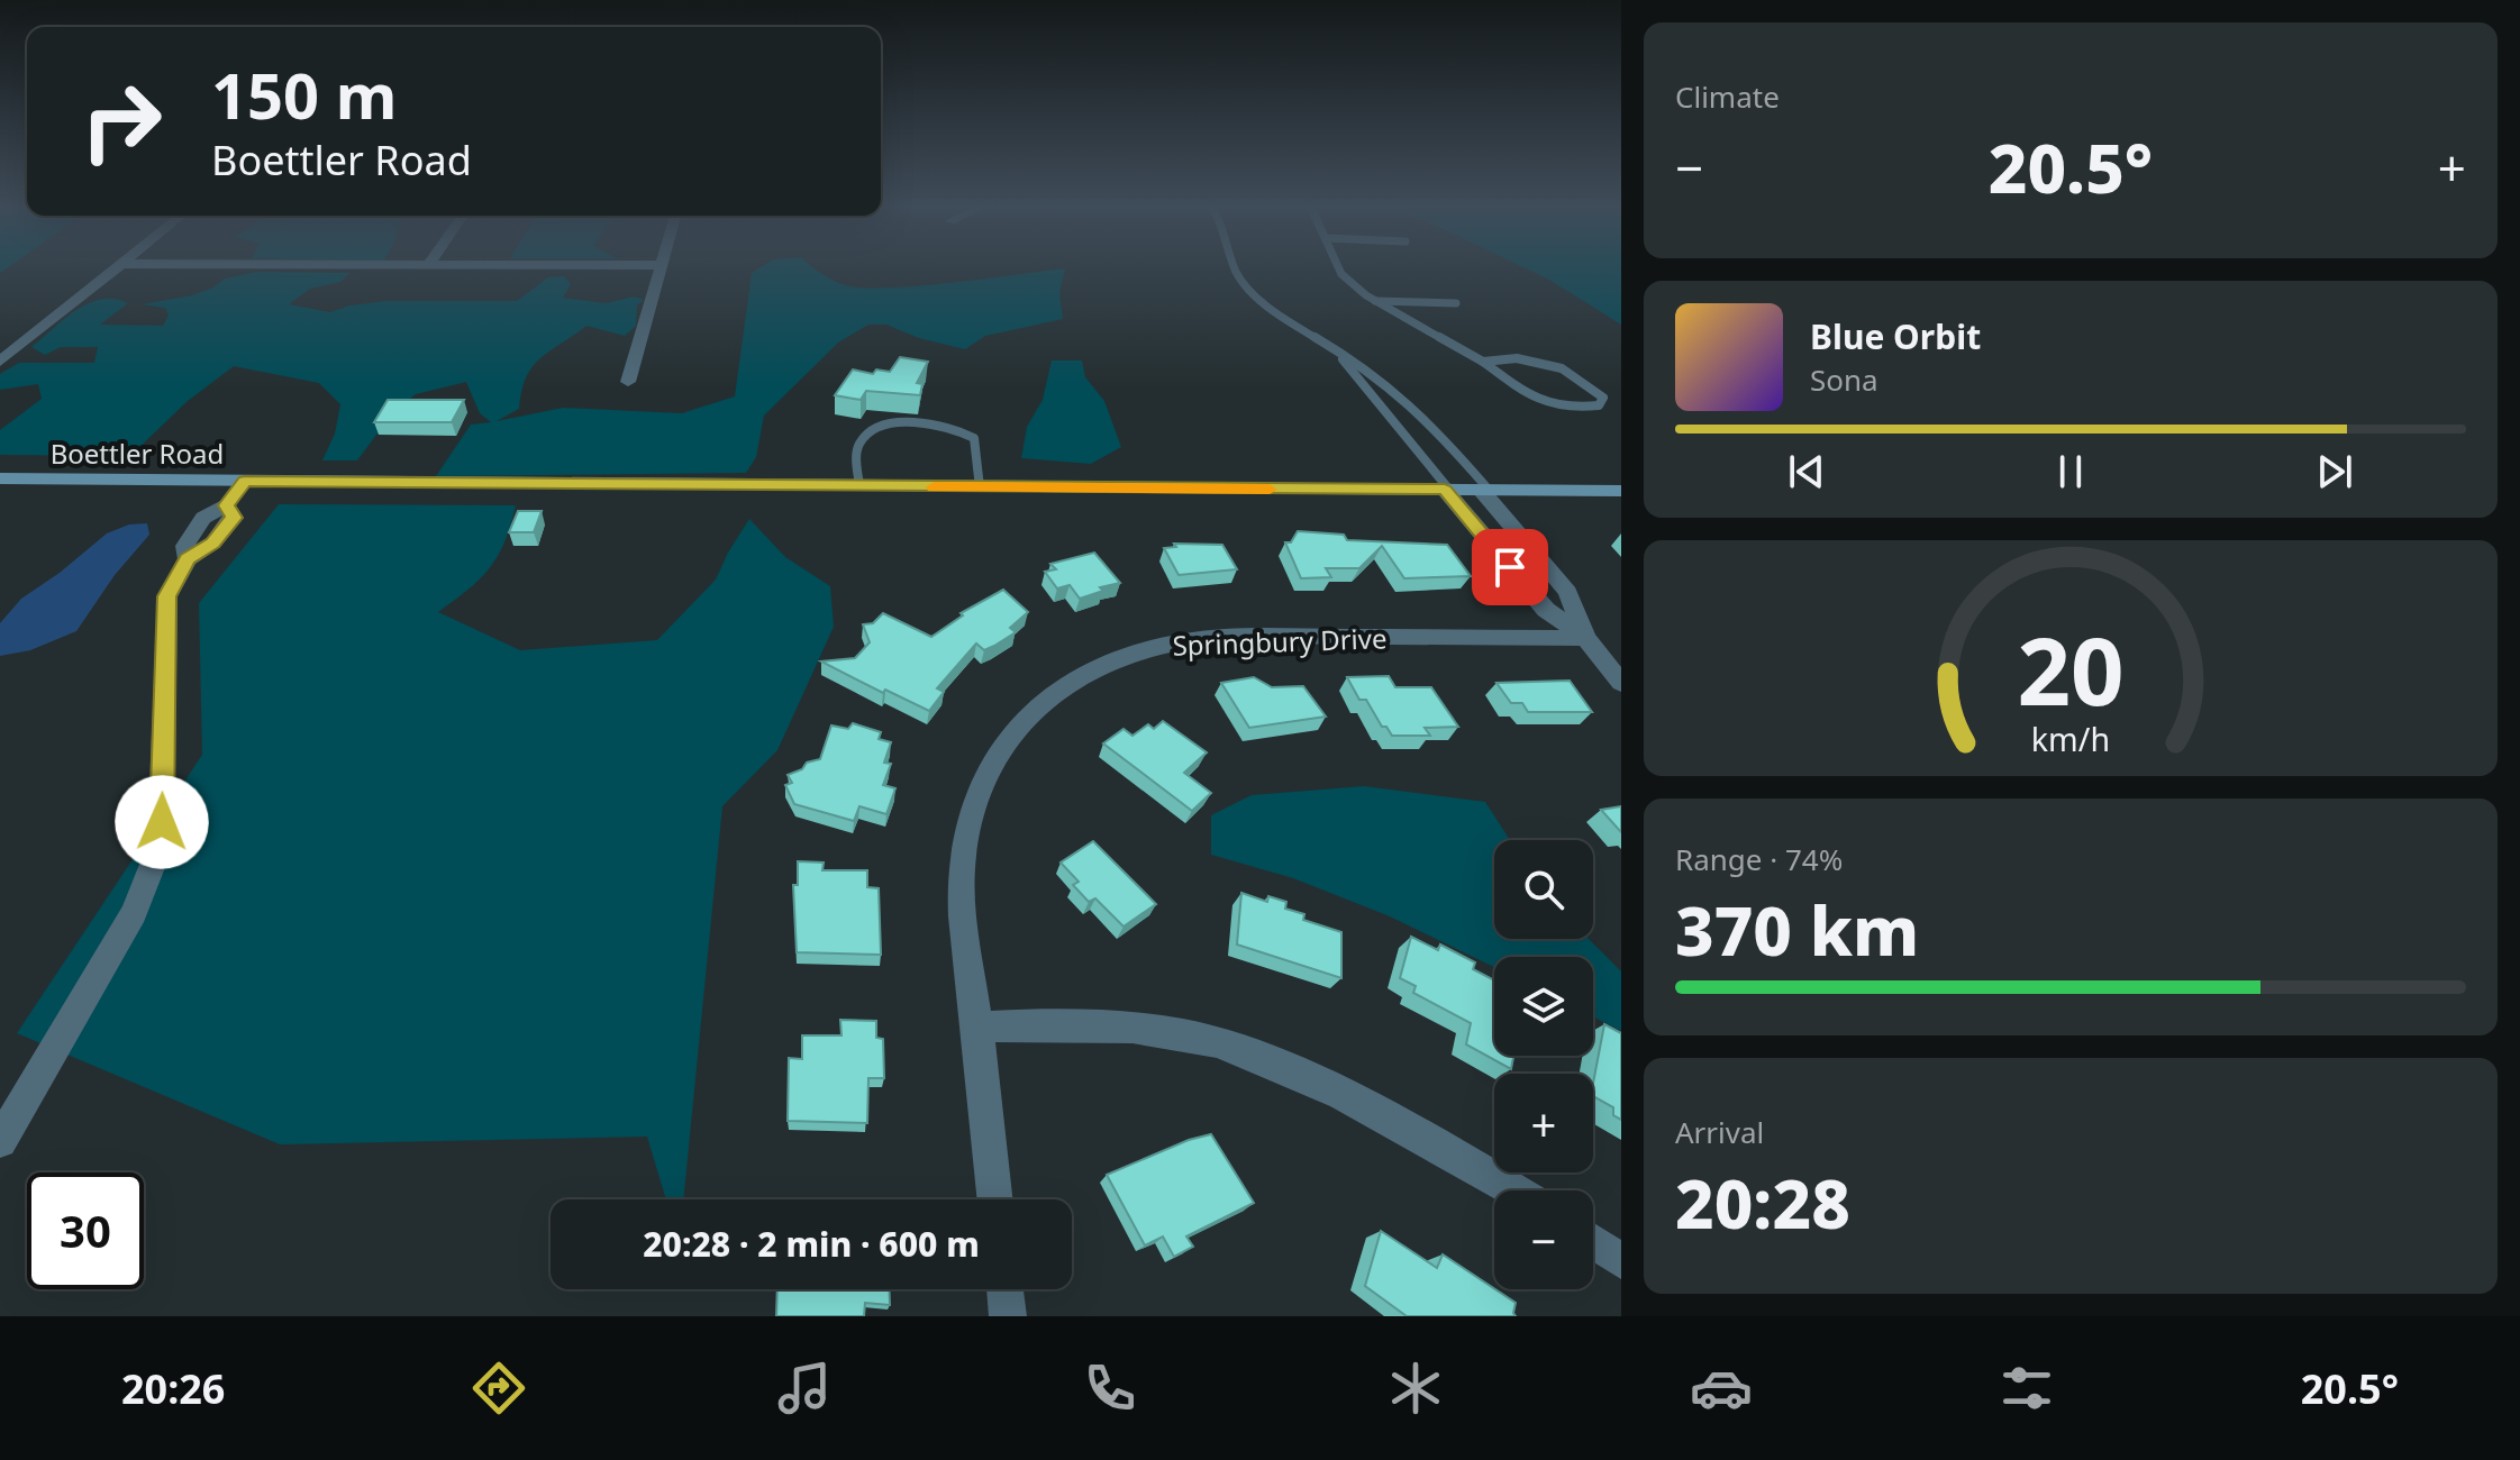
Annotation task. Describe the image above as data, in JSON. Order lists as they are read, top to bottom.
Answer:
{
  "streets": {
    "street": ["Boettler Road", "Springbury Drive"]
  },
  "page": {
    "tile": [
      "Climate",
      ["Range · 74%", "370 km"],
      ["Arrival", "20:28"]
    ],
    "turn": ["150 m", "Boettler Road"],
    "heat": ["−", "20.5°", "+"],
    "song": ["Blue Orbit", "Sona"],
    "map_buttons": ["+", "−"],
    "limit": "30",
    "trip": "20:28 · 2 min · 600 m",
    "tabs": ["20:26", "20.5°"],
    "gauge": ["20", "km/h"]
  }
}
